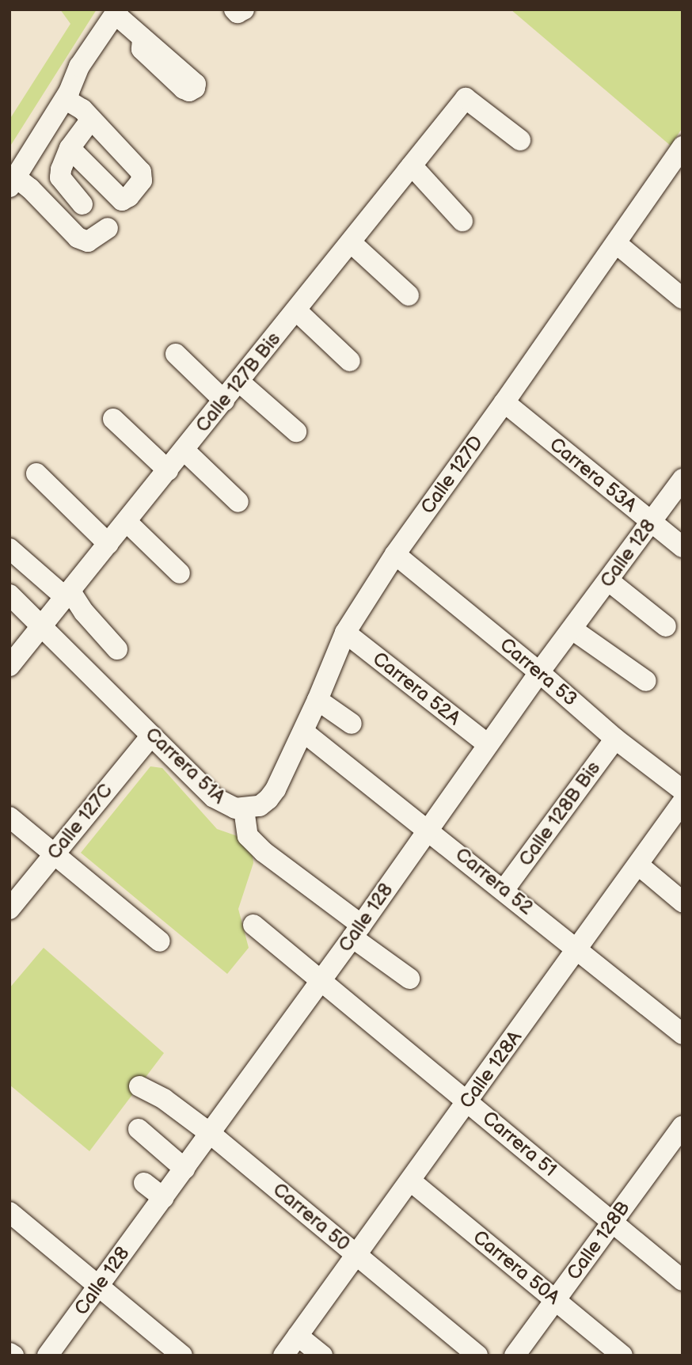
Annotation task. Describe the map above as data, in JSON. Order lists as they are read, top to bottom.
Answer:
{
  "streets": {
    "street": [
      "Calle 127B Bis",
      "Calle 127D",
      "Carrera 53A",
      "Calle 128",
      "Carrera 53",
      "Carrera 52A",
      "Carrera 51A",
      "Calle 128B Bis",
      "Calle 127C",
      "Carrera 52",
      "Calle 128A",
      "Carrera 51",
      "Carrera 50",
      "Calle 128B",
      "Carrera 50A"
    ]
  },
  "crossings": [
    ["Calle 127B Bis", "Carrera 51A"],
    ["Calle 127D", "Carrera 53A"],
    ["Calle 127D", "Carrera 53"],
    ["Calle 127D", "Carrera 52A"],
    ["Calle 127D", "Carrera 51A"],
    ["Calle 127D", "Carrera 52"],
    ["Carrera 53A", "Calle 128"],
    ["Calle 128", "Carrera 53"],
    ["Calle 128", "Carrera 52A"],
    ["Calle 128", "Carrera 51A"],
    ["Calle 128", "Carrera 52"],
    ["Calle 128", "Carrera 51"],
    ["Calle 128", "Carrera 50"],
    ["Carrera 53", "Calle 128B Bis"],
    ["Carrera 51A", "Calle 127C"],
    ["Calle 128B Bis", "Carrera 52"],
    ["Carrera 52", "Calle 128A"],
    ["Calle 128A", "Carrera 51"],
    ["Calle 128A", "Carrera 50"],
    ["Calle 128A", "Carrera 50A"],
    ["Carrera 51", "Calle 128B"],
    ["Calle 128B", "Carrera 50A"]
  ]
}
